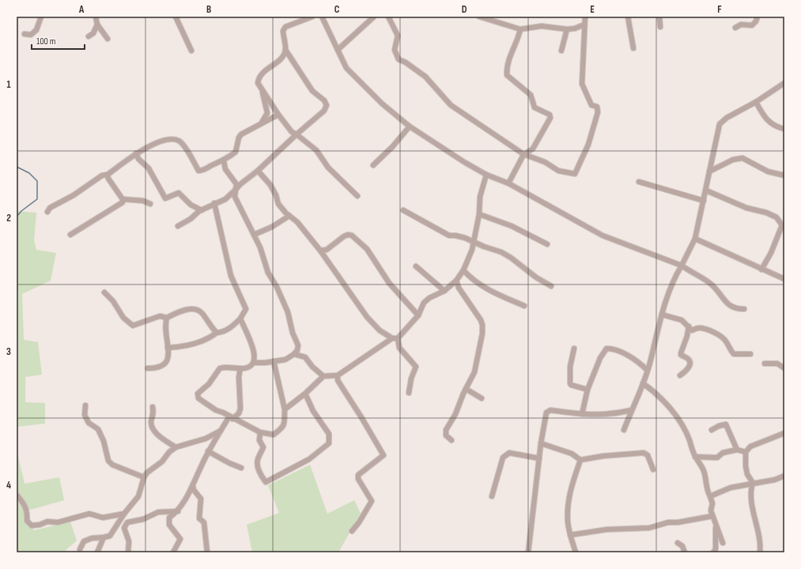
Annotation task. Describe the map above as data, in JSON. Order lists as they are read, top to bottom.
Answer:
{
  "scale_bar": "100 m",
  "grid": {
    "columns": [
      "A",
      "B",
      "C",
      "D",
      "E",
      "F"
    ],
    "rows": [
      "1",
      "2",
      "3",
      "4"
    ]
  }
}
